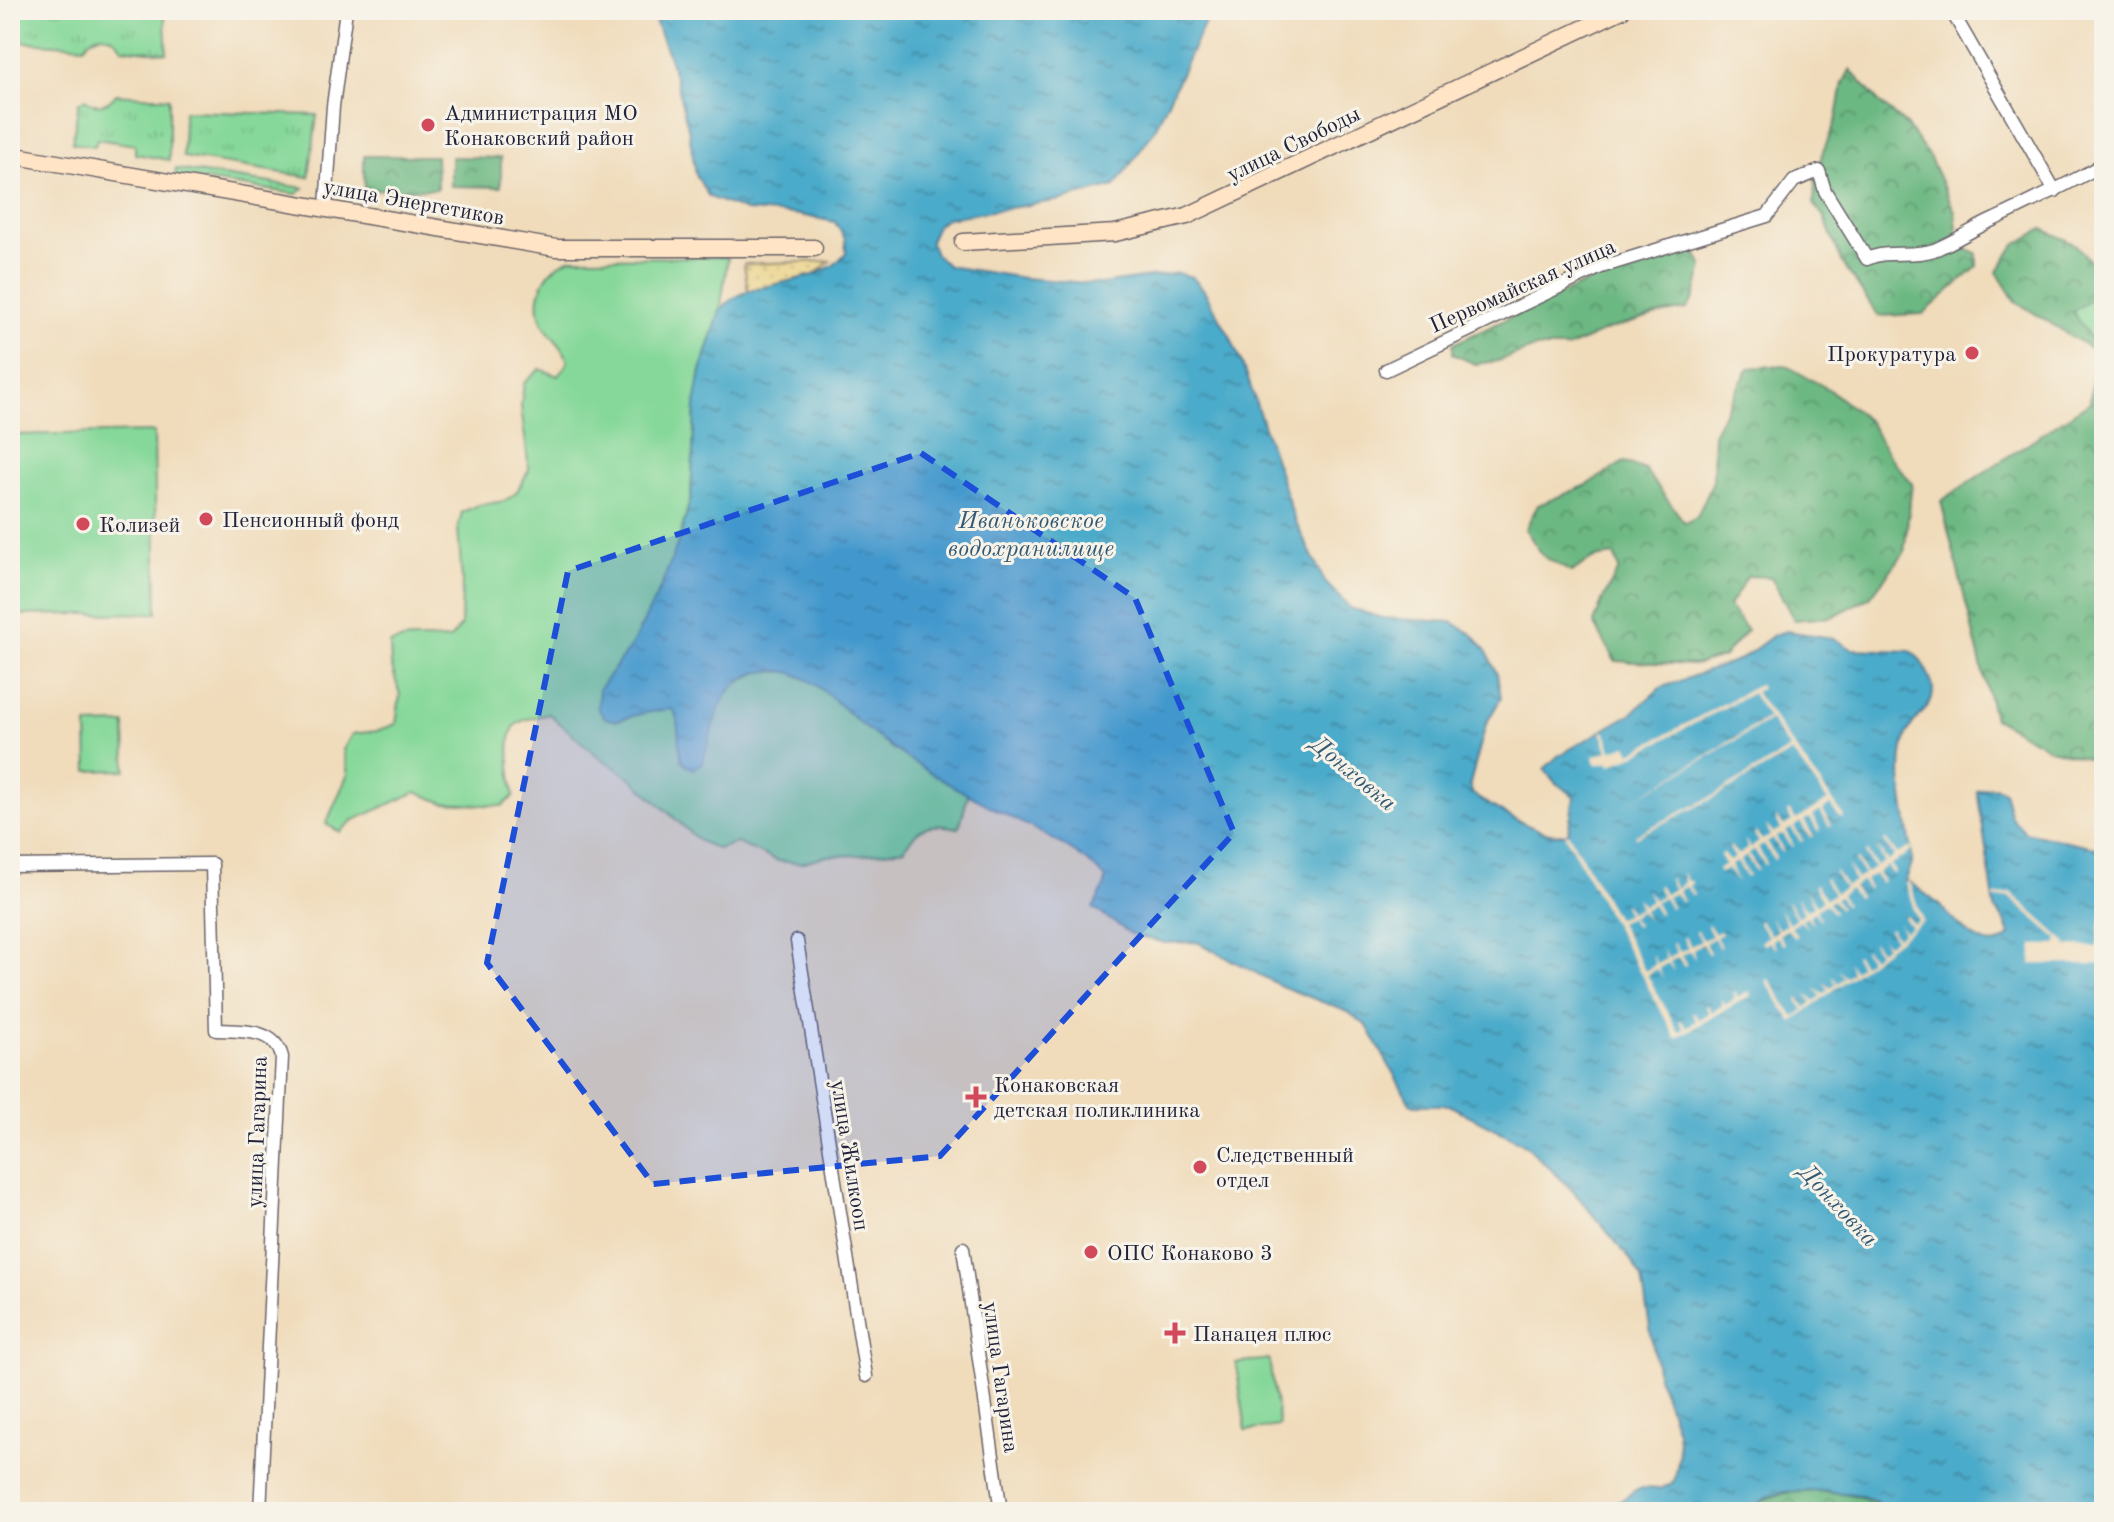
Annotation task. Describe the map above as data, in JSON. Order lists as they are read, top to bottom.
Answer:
{
  "streets": {
    "main road": ["улица Свободы", "улица Энергетиков"],
    "street": ["Первомайская улица", "улица Гагарина", "улица Жилкооп"]
  },
  "water": ["Иваньковское водохранилище", "Донховка"],
  "places": {
    "other": [
      "Администрация МО Конаковский район",
      "Прокуратура",
      "Пенсионный фонд",
      "Колизей",
      "Следственный отдел",
      "ОПС Конаково 3"
    ],
    "health": ["Конаковская детская поликлиника", "Панацея плюс"]
  }
}
